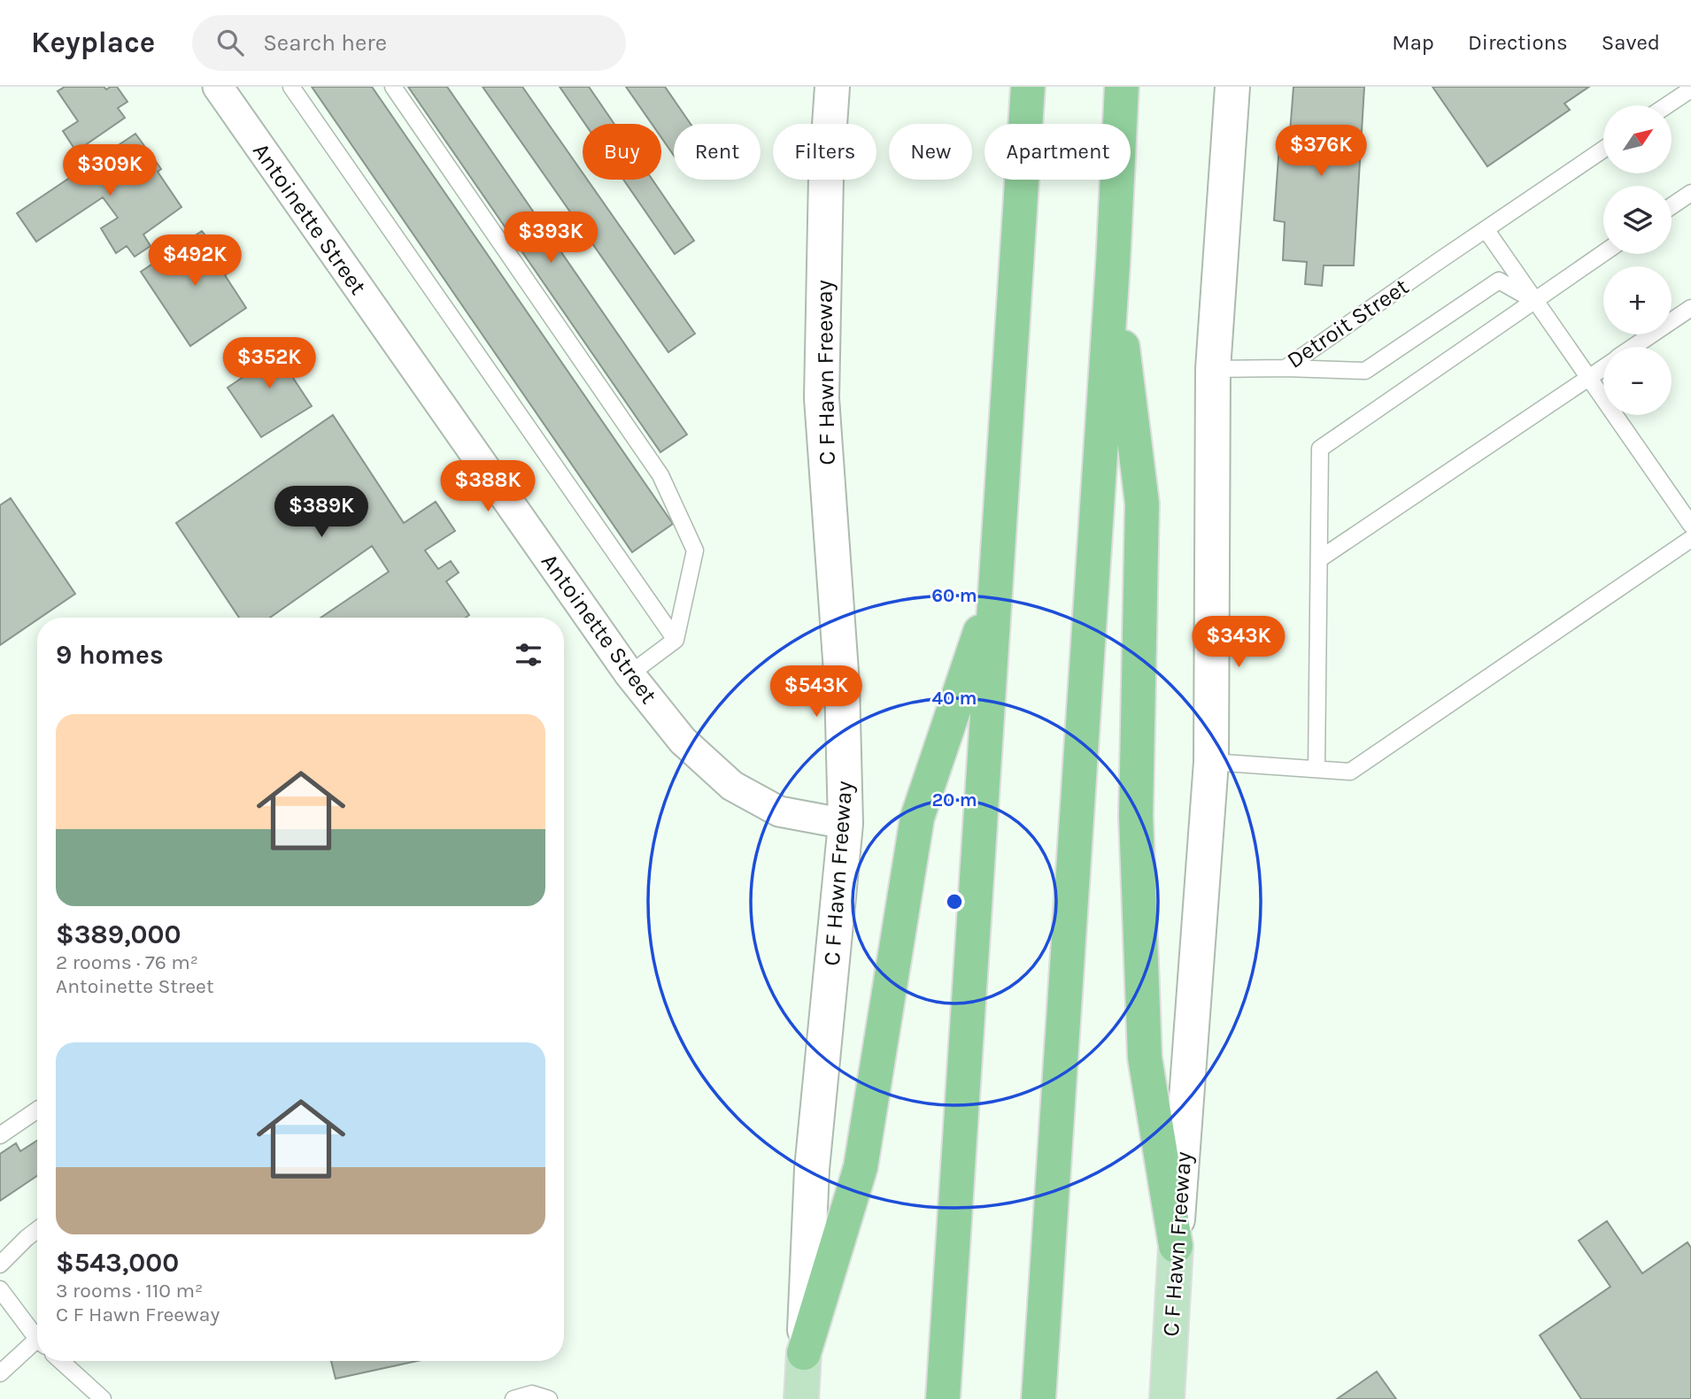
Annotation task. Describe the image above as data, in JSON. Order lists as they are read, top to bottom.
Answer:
{
  "streets": {
    "main road": ["C F Hawn Freeway"],
    "street": ["Antoinette Street"],
    "lane": ["Detroit Street"]
  },
  "crossings": [
    ["Antoinette Street", "C F Hawn Freeway"],
    ["Detroit Street", "C F Hawn Freeway"]
  ],
  "north": "top right",
  "page": {
    "header": "Keyplace",
    "search": "Search here",
    "nav": ["Map", "Directions", "Saved"],
    "map_buttons": ["+", "−"],
    "chip": [
      "Buy",
      "Rent",
      "Filters",
      "New",
      "Apartment"
    ],
    "price": [
      "$376K",
      "$309K",
      "$393K",
      "$492K",
      "$352K",
      "$388K",
      "$389K",
      "$343K",
      "$543K"
    ],
    "heading": "9 homes",
    "list": [
      {
        "name": "$389,000",
        "note": "2 rooms · 76 m² · Antoinette Street"
      },
      {
        "name": "$543,000",
        "note": "3 rooms · 110 m² · C F Hawn Freeway"
      }
    ]
  },
  "rings": ["60 m", "40 m", "20 m"]
}
